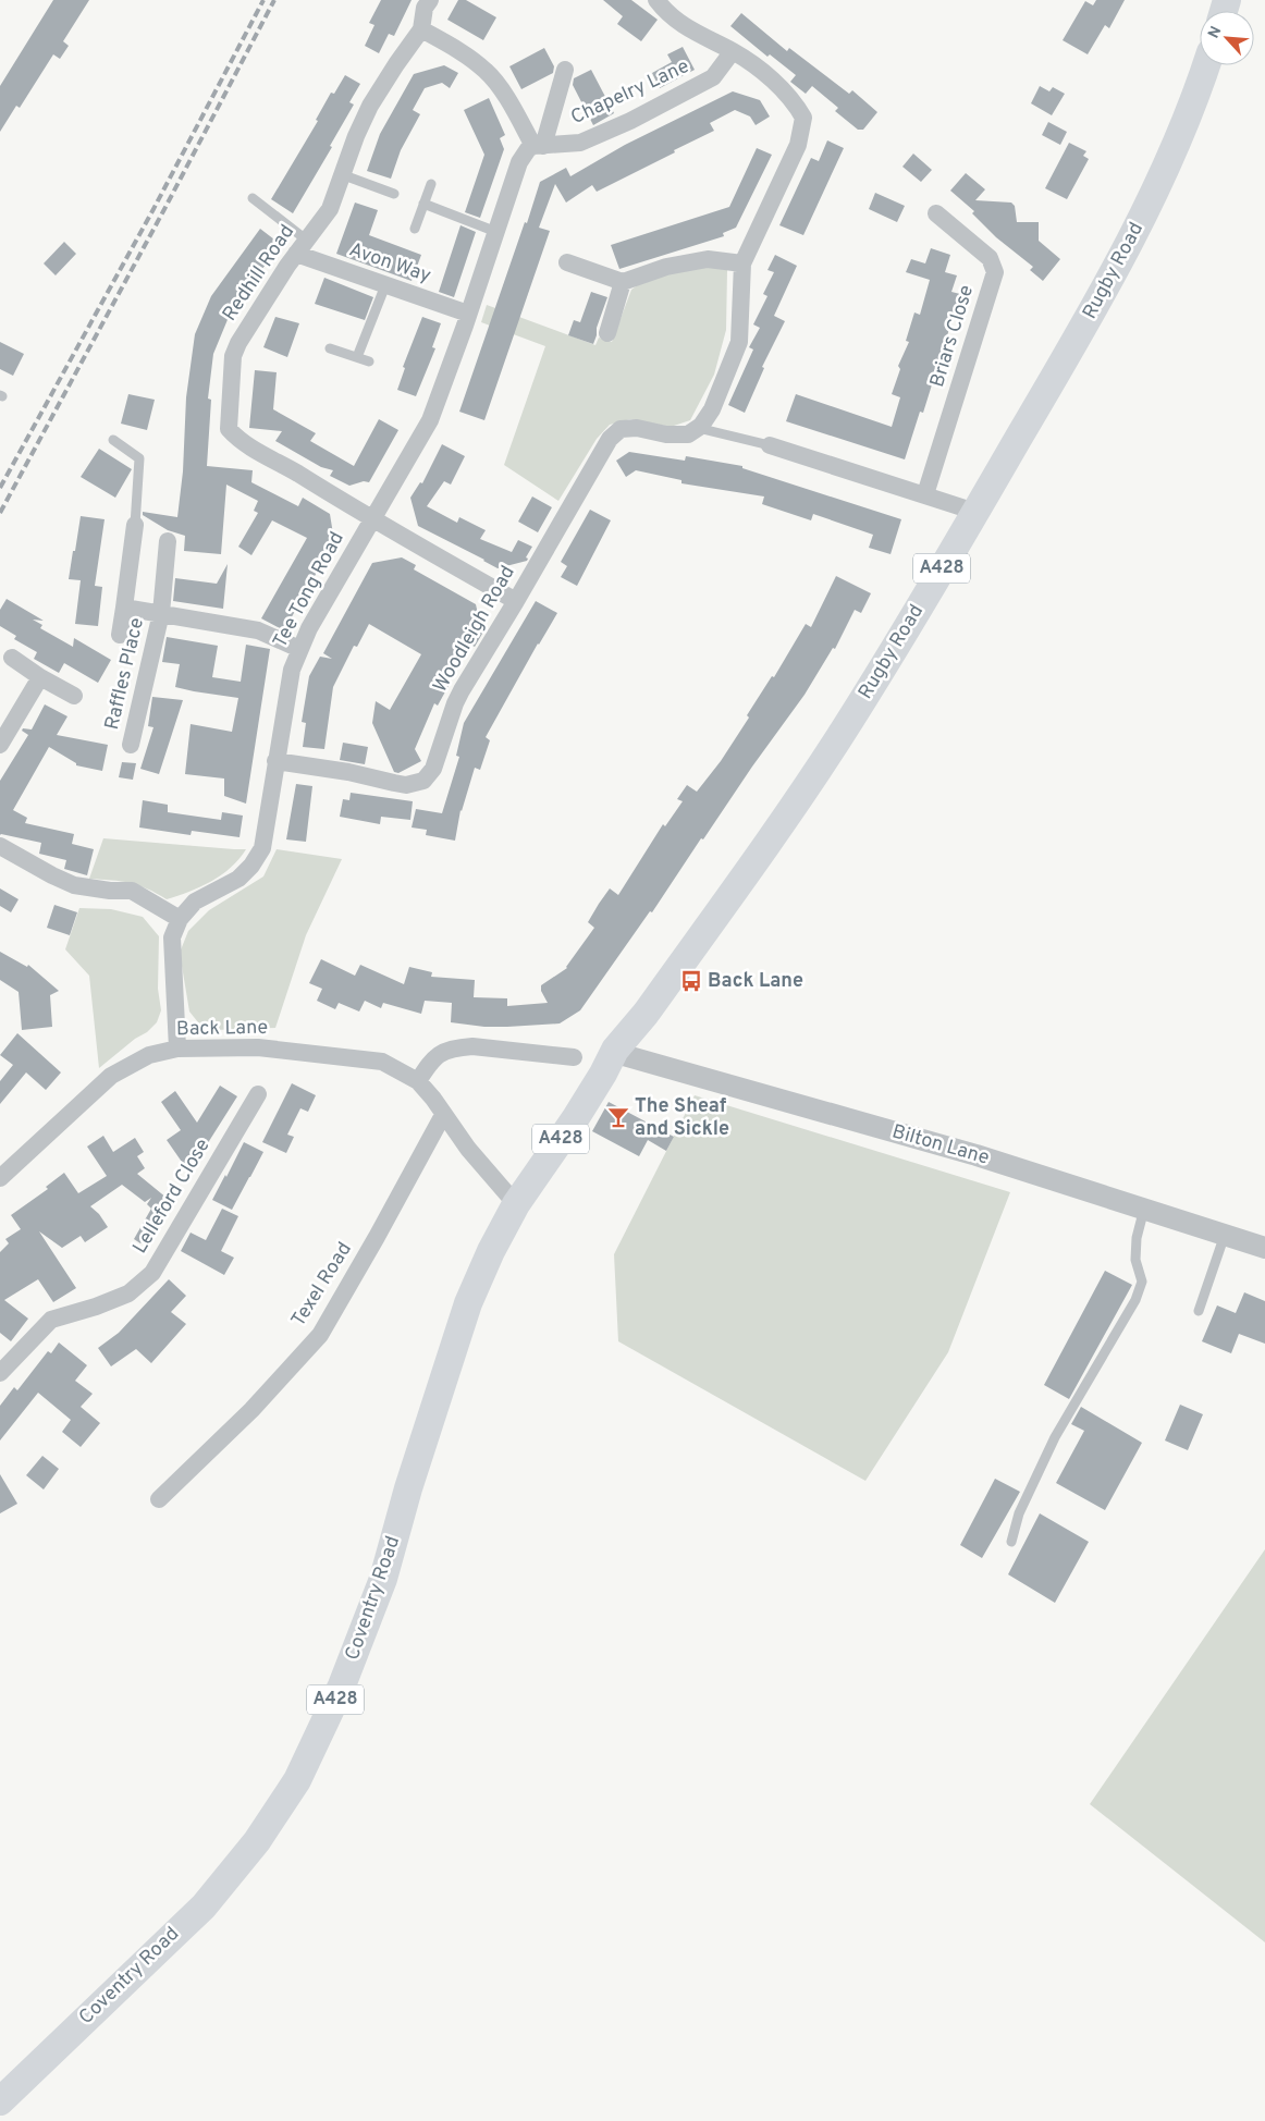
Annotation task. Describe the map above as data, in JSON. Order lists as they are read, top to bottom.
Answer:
{
  "streets": {
    "main road": ["Rugby Road", "A428", "Coventry Road"],
    "street": [
      "Chapelry Lane",
      "Avon Way",
      "Redhill Road",
      "Briars Close",
      "Tee Tong Road",
      "Woodleigh Road",
      "Raffles Place",
      "Back Lane",
      "Bilton Lane",
      "Lelleford Close",
      "Texel Road"
    ]
  },
  "crossings": [
    ["Chapelry Lane", "Tee Tong Road"],
    ["Avon Way", "Redhill Road"],
    ["Avon Way", "Tee Tong Road"],
    ["Rugby Road", "Bilton Lane"],
    ["Rugby Road", "Coventry Road"],
    ["Redhill Road", "Tee Tong Road"],
    ["Tee Tong Road", "Woodleigh Road"],
    ["Tee Tong Road", "Raffles Place"],
    ["Tee Tong Road", "Back Lane"],
    ["Back Lane", "Texel Road"],
    ["Back Lane", "Coventry Road"],
    ["Bilton Lane", "Coventry Road"]
  ],
  "places": {
    "bus stop": ["Back Lane"],
    "bar": ["The Sheaf and Sickle"]
  },
  "north": "top left"
}
